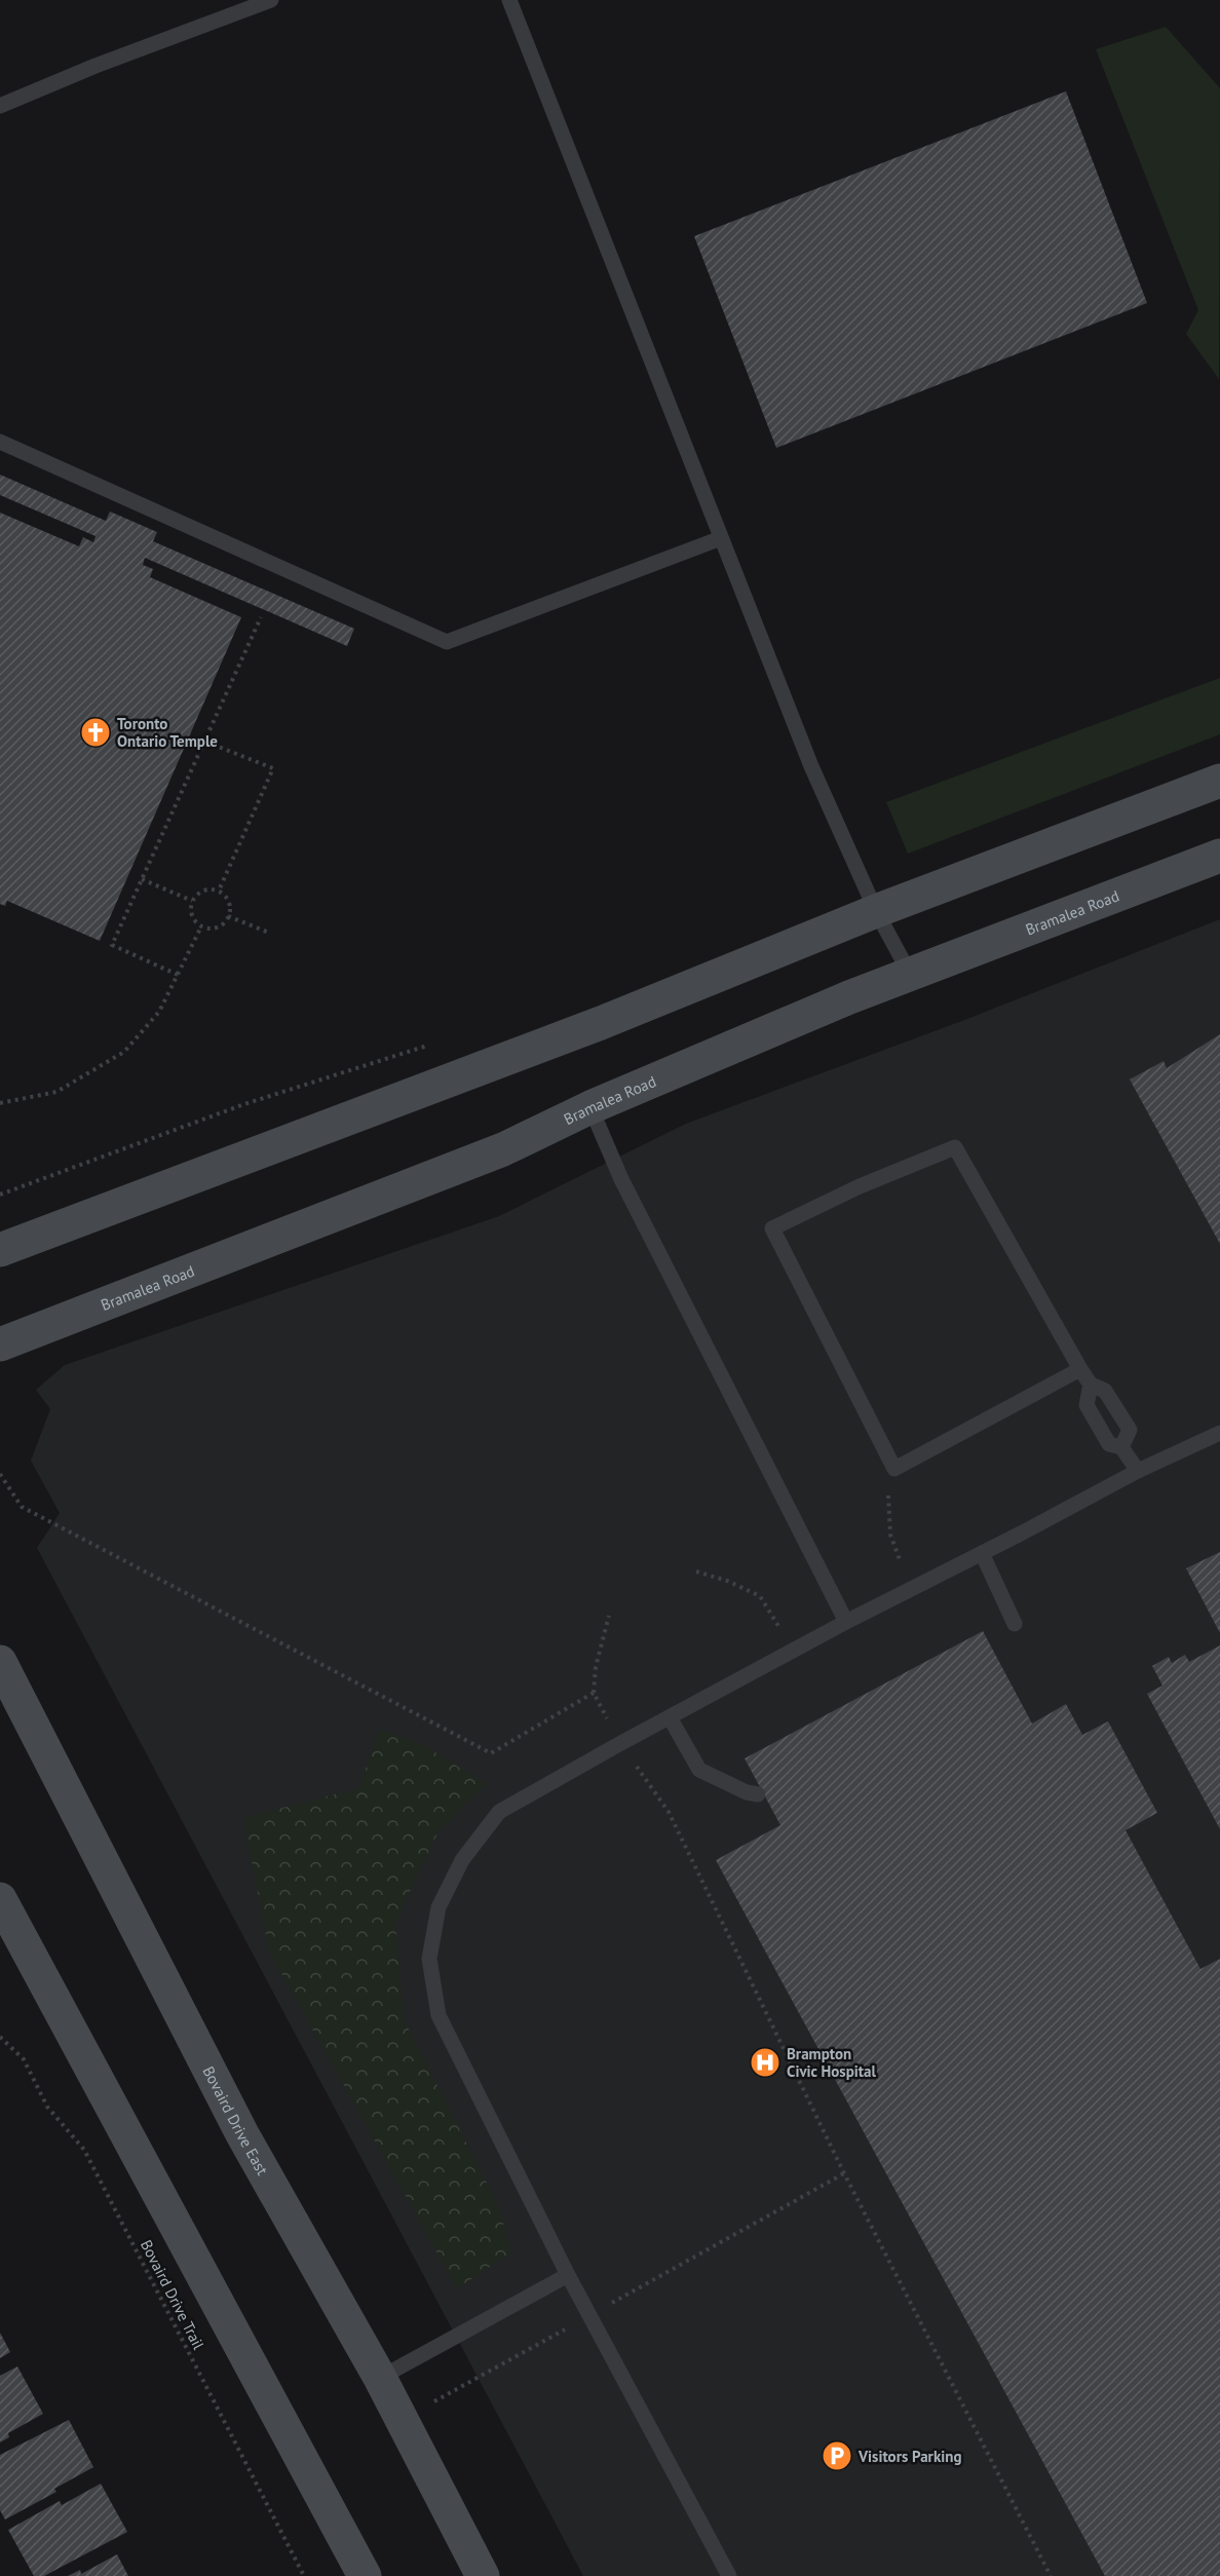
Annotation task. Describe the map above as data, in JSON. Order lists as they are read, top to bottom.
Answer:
{
  "streets": {
    "main road": ["Bramalea Road", "Bovaird Drive East"],
    "path": ["Bovaird Drive Trail"]
  },
  "places": {
    "church": ["Toronto Ontario Temple"],
    "hospital": ["Brampton Civic Hospital"],
    "parking": ["Visitors Parking"]
  }
}
